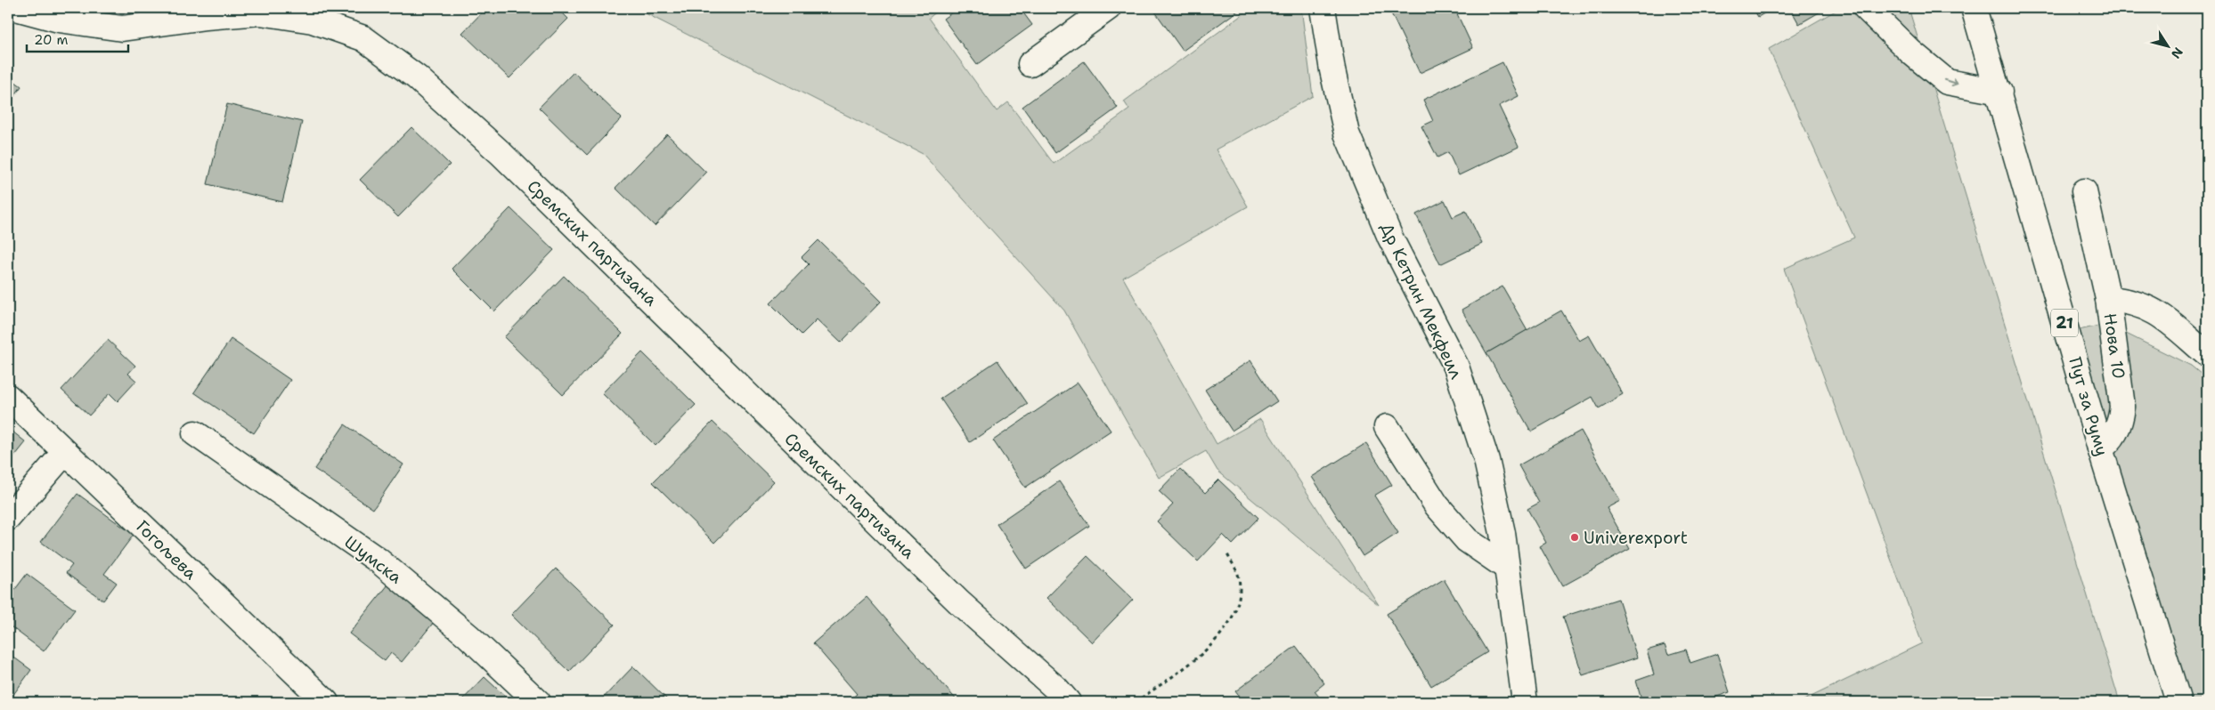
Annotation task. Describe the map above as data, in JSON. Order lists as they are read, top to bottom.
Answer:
{
  "streets": {
    "street": [
      "Сремских партизана",
      "Др Кетрин Мекфеил",
      "21",
      "Нова 10",
      "Пут за Руму",
      "Гогољева",
      "Шумска"
    ]
  },
  "crossings": [
    ["Нова 10", "Пут за Руму"]
  ],
  "places": ["Univerexport"],
  "scale_bar": "20 m",
  "north": "bottom right"
}
